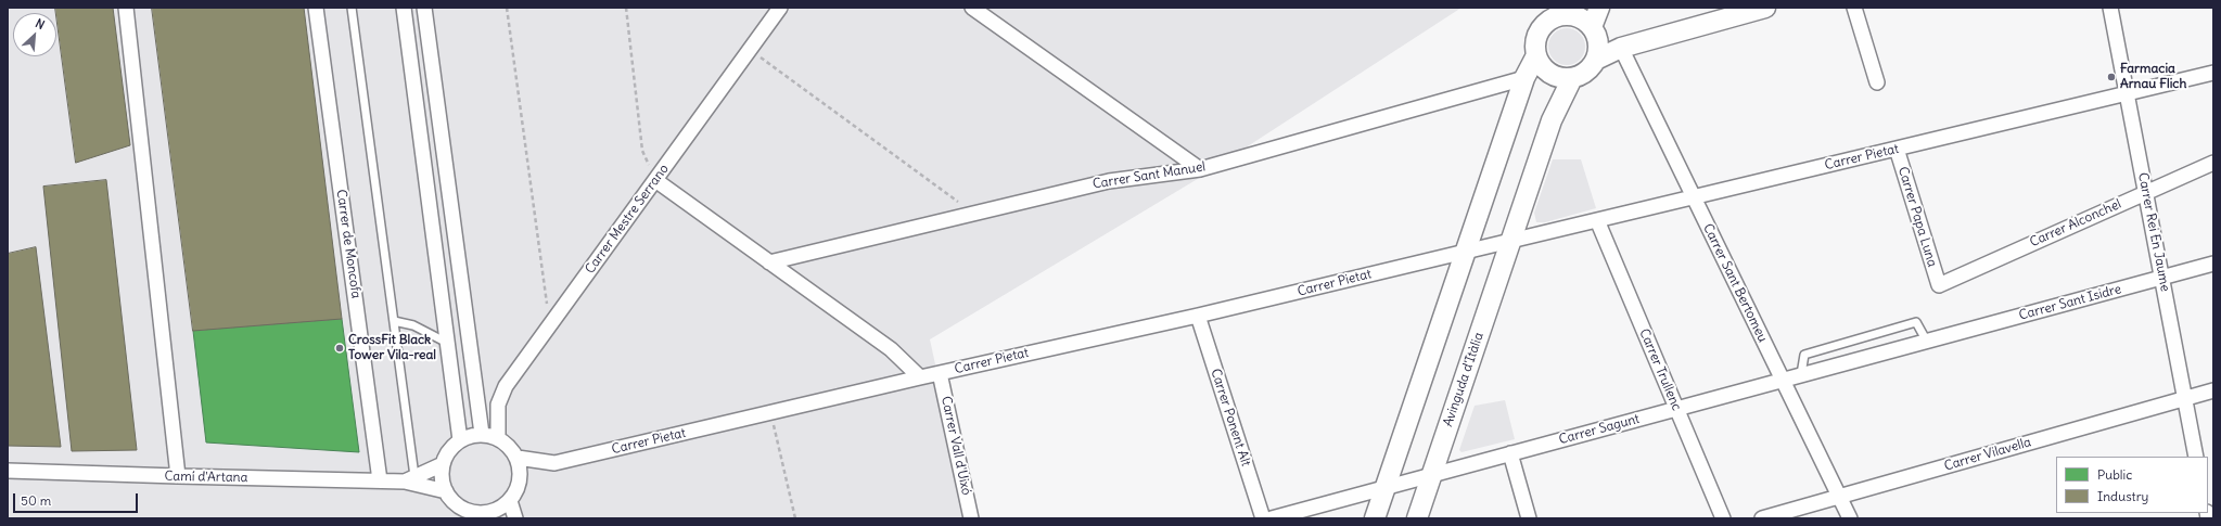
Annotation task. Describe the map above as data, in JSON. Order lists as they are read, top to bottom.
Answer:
{
  "streets": {
    "main road": ["Avinguda d'Itàlia"],
    "street": [
      "Carrer Pietat",
      "Carrer Sant Manuel",
      "Carrer Papa Luna",
      "Carrer Mestre Serrano",
      "Carrer Alconchel",
      "Carrer Rei En Jaume",
      "Carrer de Moncofa",
      "Carrer Sant Bertomeu",
      "Carrer Sant Isidre",
      "Carrer Trullenc",
      "Carrer Ponent Alt",
      "Carrer Sagunt",
      "Carrer Vall d'Uixó",
      "Carrer Vilavella",
      "Camí d'Artana"
    ]
  },
  "crossings": [
    ["Carrer Pietat", "Carrer Papa Luna"],
    ["Carrer Pietat", "Carrer Mestre Serrano"],
    ["Carrer Pietat", "Carrer Rei En Jaume"],
    ["Carrer Pietat", "Carrer Sant Bertomeu"],
    ["Carrer Pietat", "Carrer Trullenc"],
    ["Carrer Pietat", "Avinguda d'Itàlia"],
    ["Carrer Pietat", "Carrer Ponent Alt"],
    ["Carrer Pietat", "Carrer Vall d'Uixó"],
    ["Carrer Pietat", "Camí d'Artana"],
    ["Carrer Papa Luna", "Carrer Alconchel"],
    ["Carrer Mestre Serrano", "Camí d'Artana"],
    ["Carrer Alconchel", "Carrer Rei En Jaume"],
    ["Carrer Rei En Jaume", "Carrer Sant Isidre"],
    ["Carrer Rei En Jaume", "Carrer Vilavella"],
    ["Carrer de Moncofa", "Camí d'Artana"],
    ["Carrer Sant Bertomeu", "Carrer Sagunt"],
    ["Carrer Sant Bertomeu", "Carrer Vilavella"],
    ["Carrer Sant Isidre", "Carrer Sagunt"],
    ["Carrer Trullenc", "Carrer Sagunt"],
    ["Avinguda d'Itàlia", "Carrer Sagunt"]
  ],
  "places": ["Farmacia Arnau Flich", "CrossFit Black Tower Vila-real"],
  "legend": ["Public", "Industry"],
  "scale_bar": "50 m",
  "north": "top right"
}
